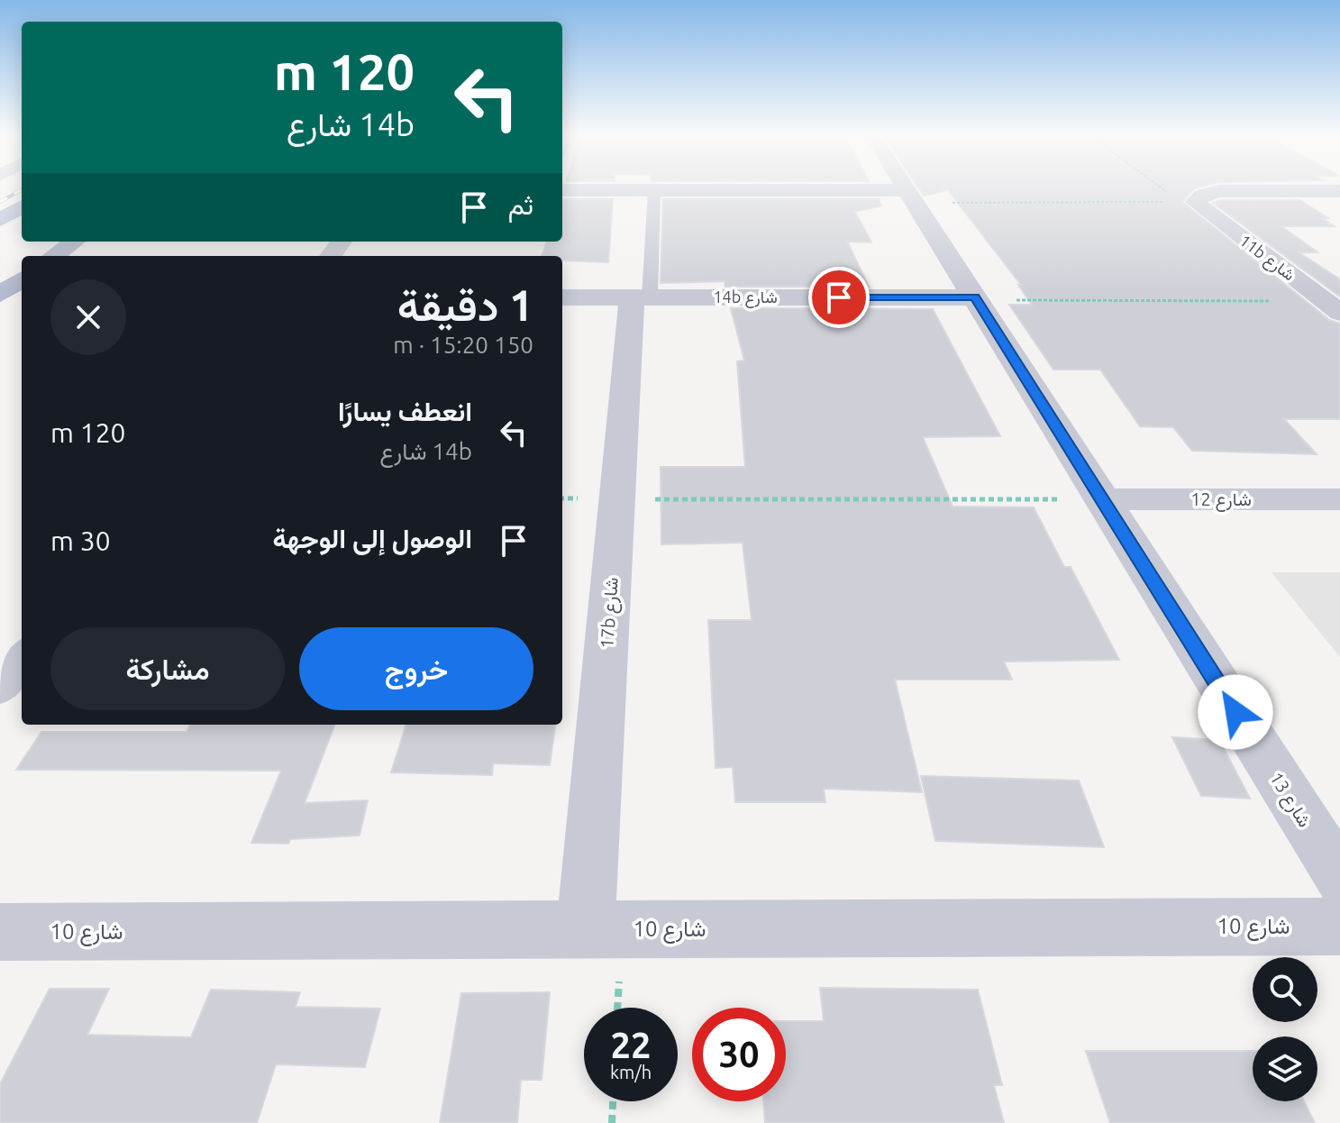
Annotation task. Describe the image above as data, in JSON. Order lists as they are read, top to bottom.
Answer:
{
  "streets": {
    "street": [
      "11b شارع",
      "14b شارع",
      "شارع 12",
      "17b شارع",
      "شارع 13",
      "شارع 10"
    ]
  },
  "crossings": [
    ["14b شارع", "17b شارع"],
    ["14b شارع", "شارع 13"],
    ["شارع 12", "شارع 13"],
    ["17b شارع", "شارع 10"]
  ],
  "page": {
    "turn": ["120 m", "14b شارع"],
    "then": "ثم",
    "heading": ["1 دقيقة", "150 m · 15:20"],
    "list": [
      {
        "name": "انعطف يسارًا",
        "note": "14b شارع",
        "value": "120 m"
      },
      {
        "name": "الوصول إلى الوجهة",
        "value": "30 m"
      }
    ],
    "buttons": ["خروج", "مشاركة"],
    "speed": "22 km/h",
    "limit": "30"
  }
}
